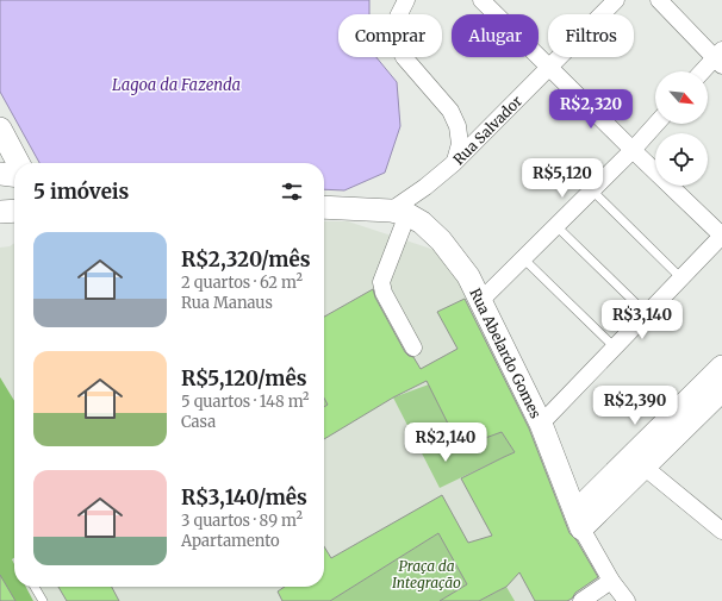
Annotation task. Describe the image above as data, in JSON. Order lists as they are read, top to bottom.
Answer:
{
  "streets": {
    "main road": ["Rua Abelardo Gomes"],
    "street": ["Rua Salvador"]
  },
  "crossings": [
    ["Rua Salvador", "Rua Abelardo Gomes"]
  ],
  "water": ["Lagoa da Fazenda"],
  "parks": ["Praça da Integração"],
  "north": "bottom right",
  "page": {
    "chip": ["Comprar", "Alugar", "Filtros"],
    "price": [
      "R$2,320",
      "R$5,120",
      "R$3,140",
      "R$2,390",
      "R$2,140"
    ],
    "heading": "5 imóveis",
    "list": [
      {
        "name": "R$2,320/mês",
        "note": "2 quartos · 62 m² · Rua Manaus"
      },
      {
        "name": "R$5,120/mês",
        "note": "5 quartos · 148 m² · Casa"
      },
      {
        "name": "R$3,140/mês",
        "note": "3 quartos · 89 m² · Apartamento"
      }
    ]
  }
}
